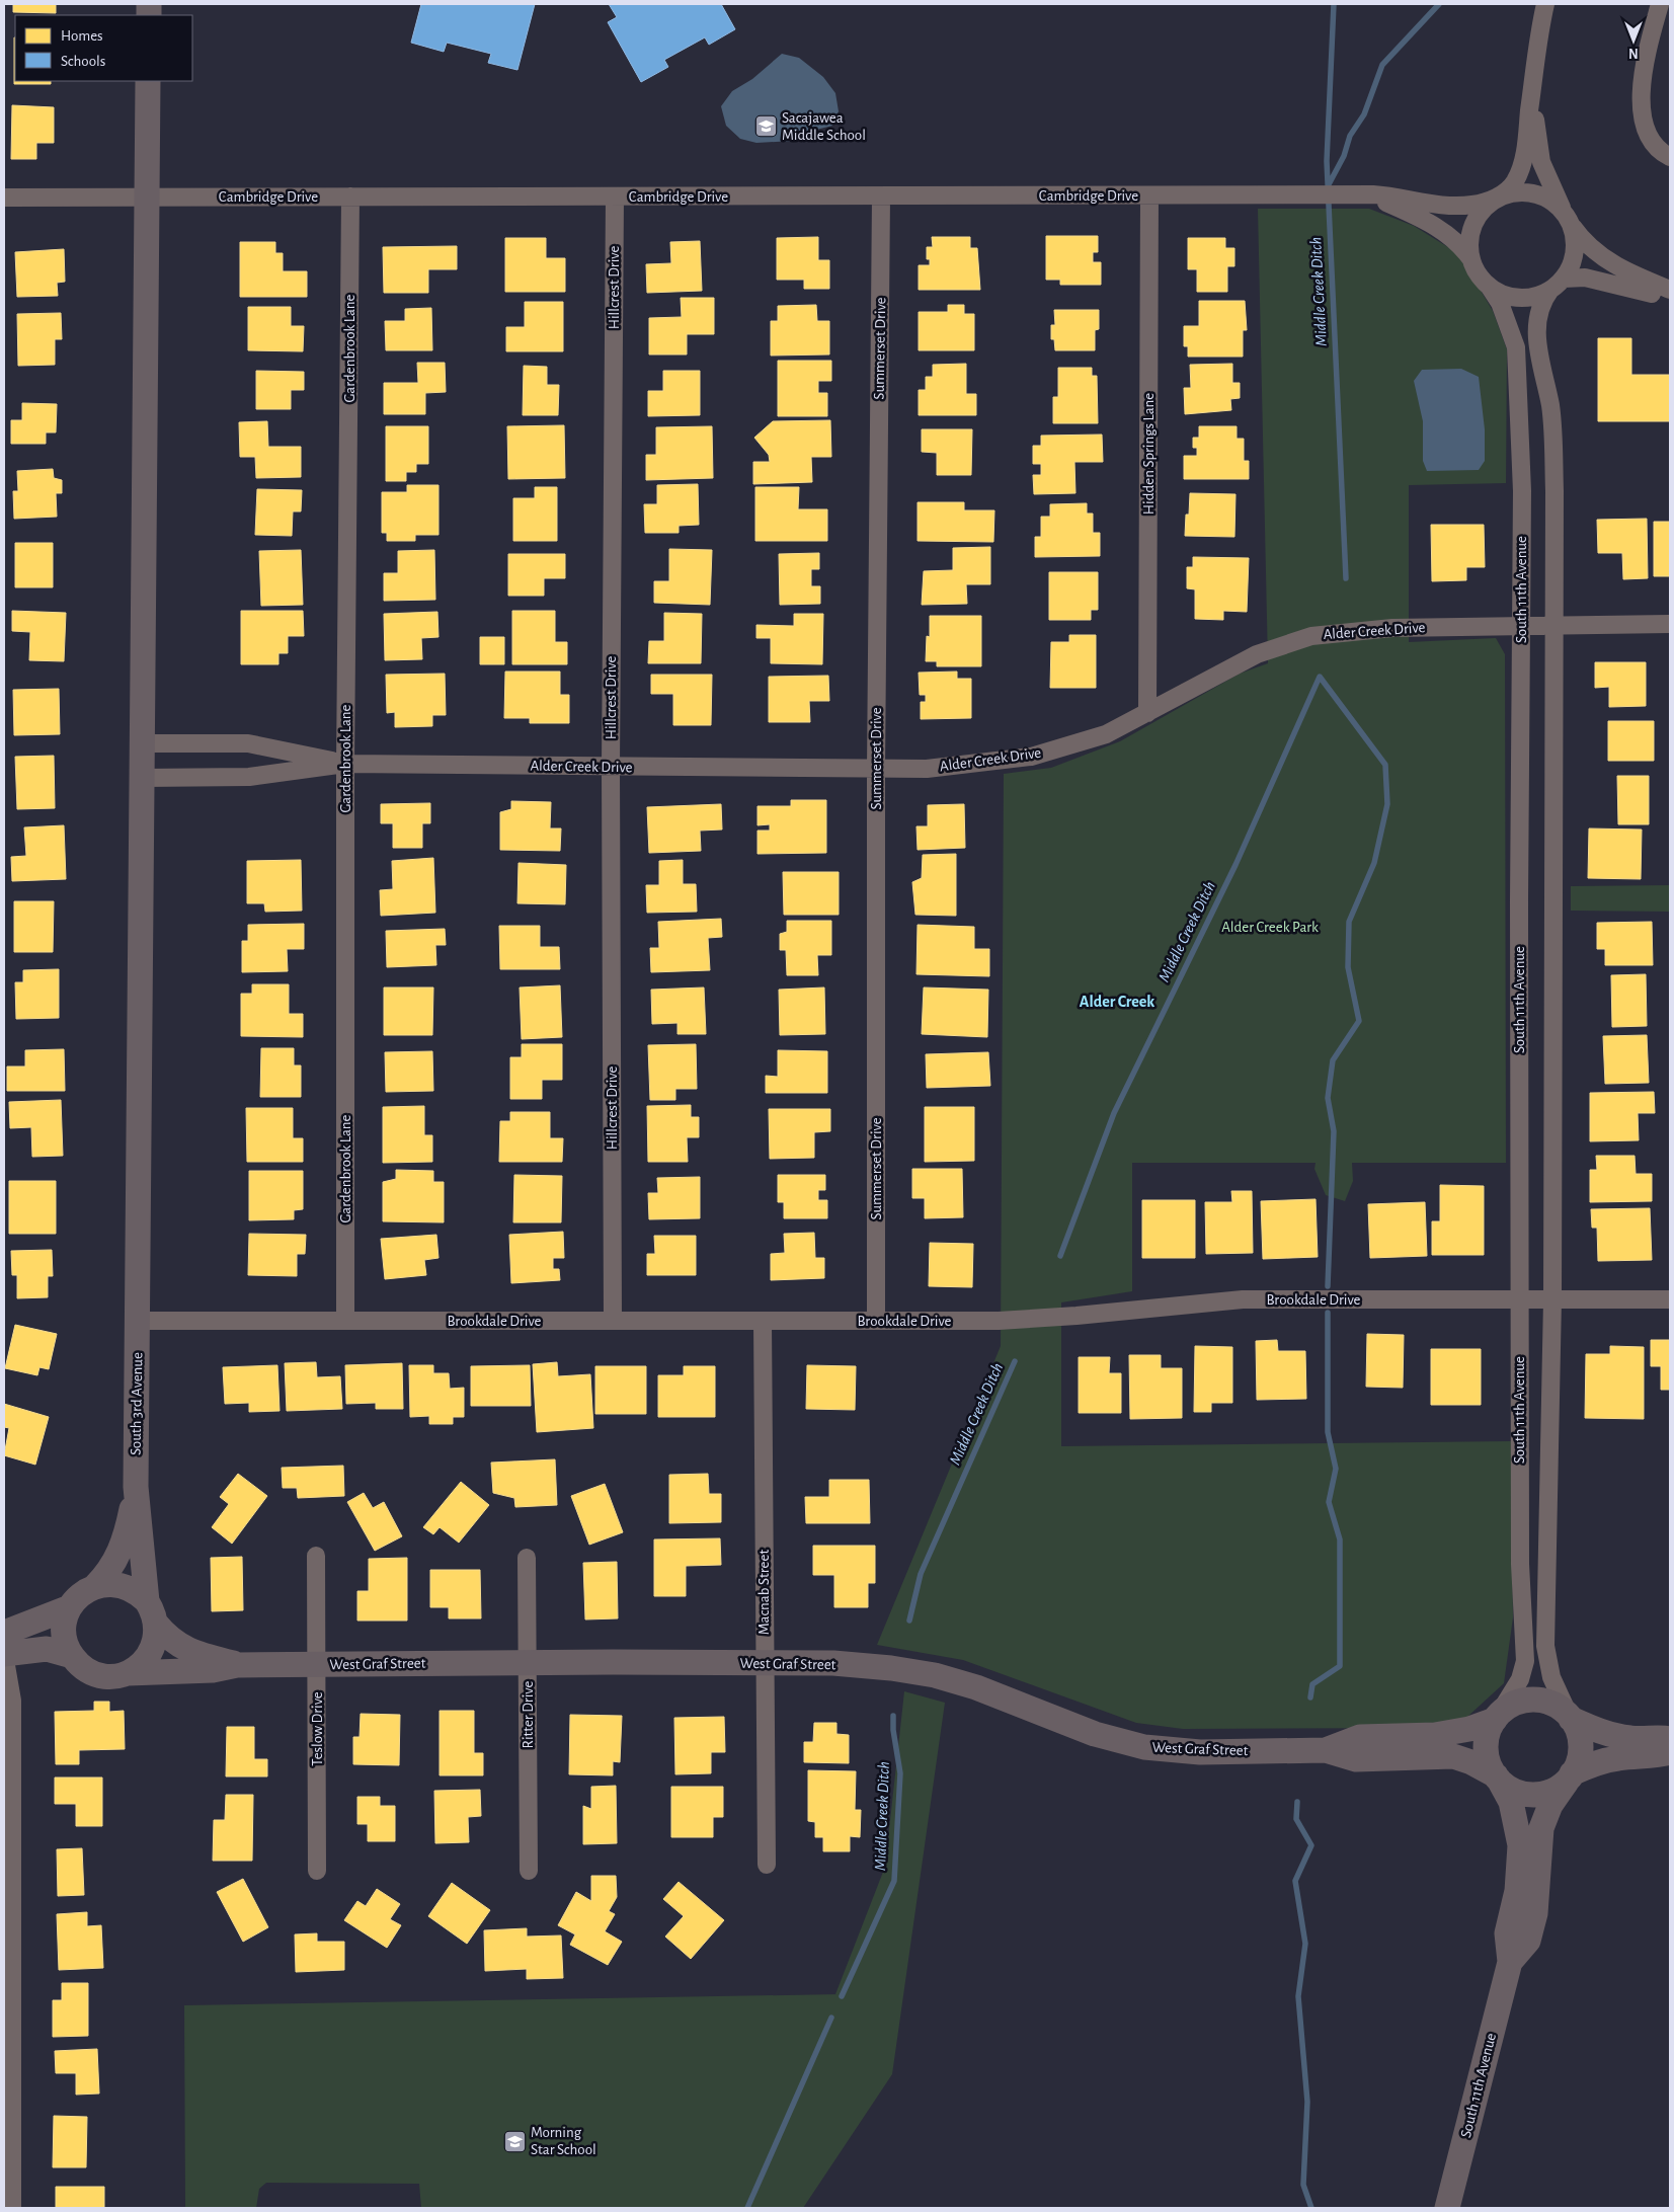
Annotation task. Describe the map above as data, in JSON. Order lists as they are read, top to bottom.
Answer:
{
  "streets": {
    "main road": ["South 11th Avenue", "South 3rd Avenue", "West Graf Street"],
    "street": [
      "Cambridge Drive",
      "Hillcrest Drive",
      "Gardenbrook Lane",
      "Summerset Drive",
      "Hidden Springs Lane",
      "Alder Creek Drive",
      "Brookdale Drive",
      "Macnab Street",
      "Ritter Drive",
      "Teslow Drive"
    ]
  },
  "crossings": [
    ["Cambridge Drive", "Hillcrest Drive"],
    ["Cambridge Drive", "Gardenbrook Lane"],
    ["Cambridge Drive", "Summerset Drive"],
    ["Cambridge Drive", "Hidden Springs Lane"],
    ["Cambridge Drive", "South 11th Avenue"],
    ["Cambridge Drive", "South 3rd Avenue"],
    ["Hillcrest Drive", "Alder Creek Drive"],
    ["Hillcrest Drive", "Brookdale Drive"],
    ["Gardenbrook Lane", "Alder Creek Drive"],
    ["Gardenbrook Lane", "Brookdale Drive"],
    ["Summerset Drive", "Alder Creek Drive"],
    ["Summerset Drive", "Brookdale Drive"],
    ["Hidden Springs Lane", "Alder Creek Drive"],
    ["South 11th Avenue", "Alder Creek Drive"],
    ["South 11th Avenue", "Brookdale Drive"],
    ["South 11th Avenue", "West Graf Street"],
    ["Alder Creek Drive", "South 3rd Avenue"],
    ["Brookdale Drive", "South 3rd Avenue"],
    ["Brookdale Drive", "Macnab Street"],
    ["South 3rd Avenue", "West Graf Street"],
    ["Macnab Street", "West Graf Street"],
    ["West Graf Street", "Ritter Drive"],
    ["West Graf Street", "Teslow Drive"]
  ],
  "districts": ["Alder Creek"],
  "water": ["Middle Creek Ditch"],
  "parks": ["Alder Creek Park"],
  "places": {
    "school or university": ["Sacajawea Middle School", "Morning Star School"]
  },
  "legend": ["Homes", "Schools"],
  "north": "bottom"
}
